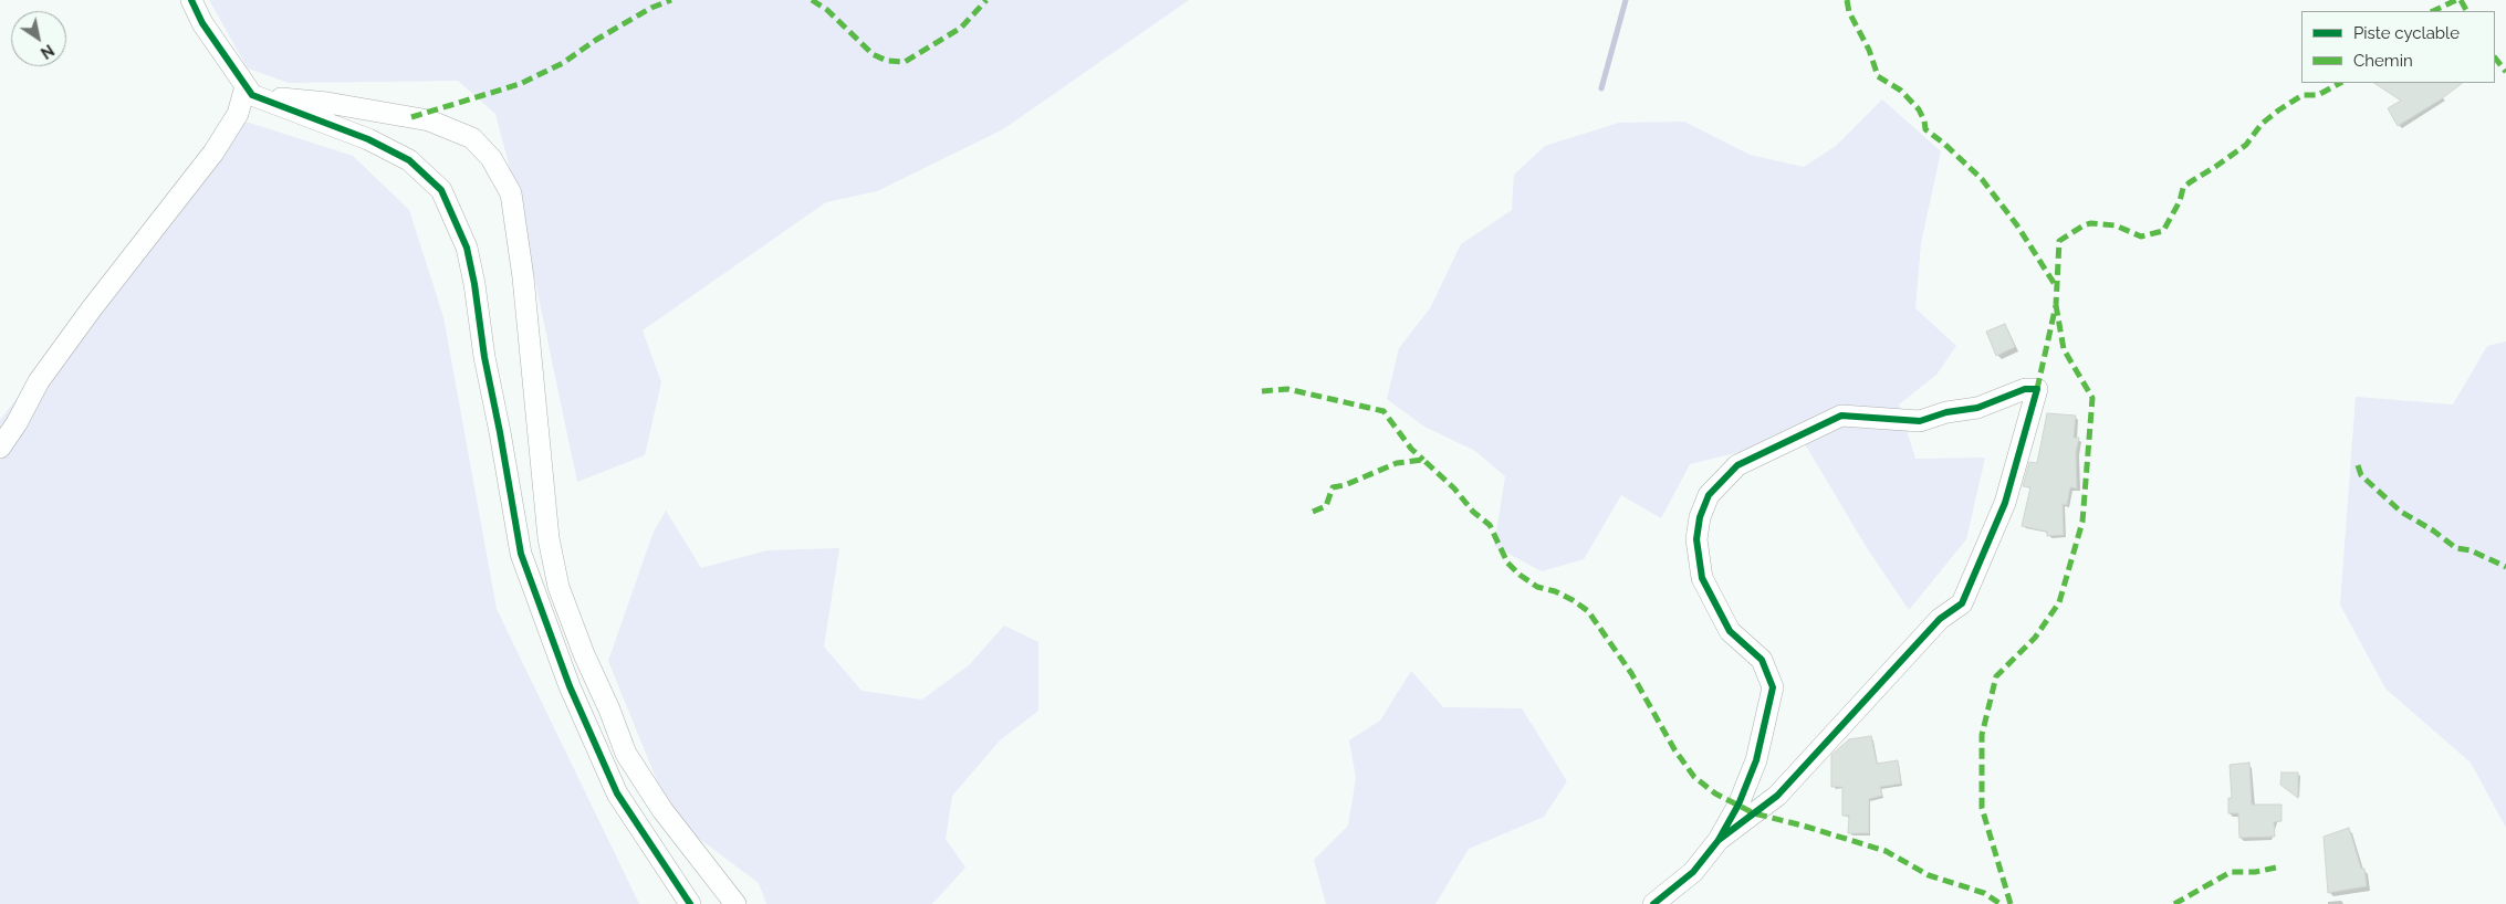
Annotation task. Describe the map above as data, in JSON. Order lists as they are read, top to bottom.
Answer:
{
  "legend": ["Piste cyclable", "Chemin"],
  "north": "bottom right"
}
